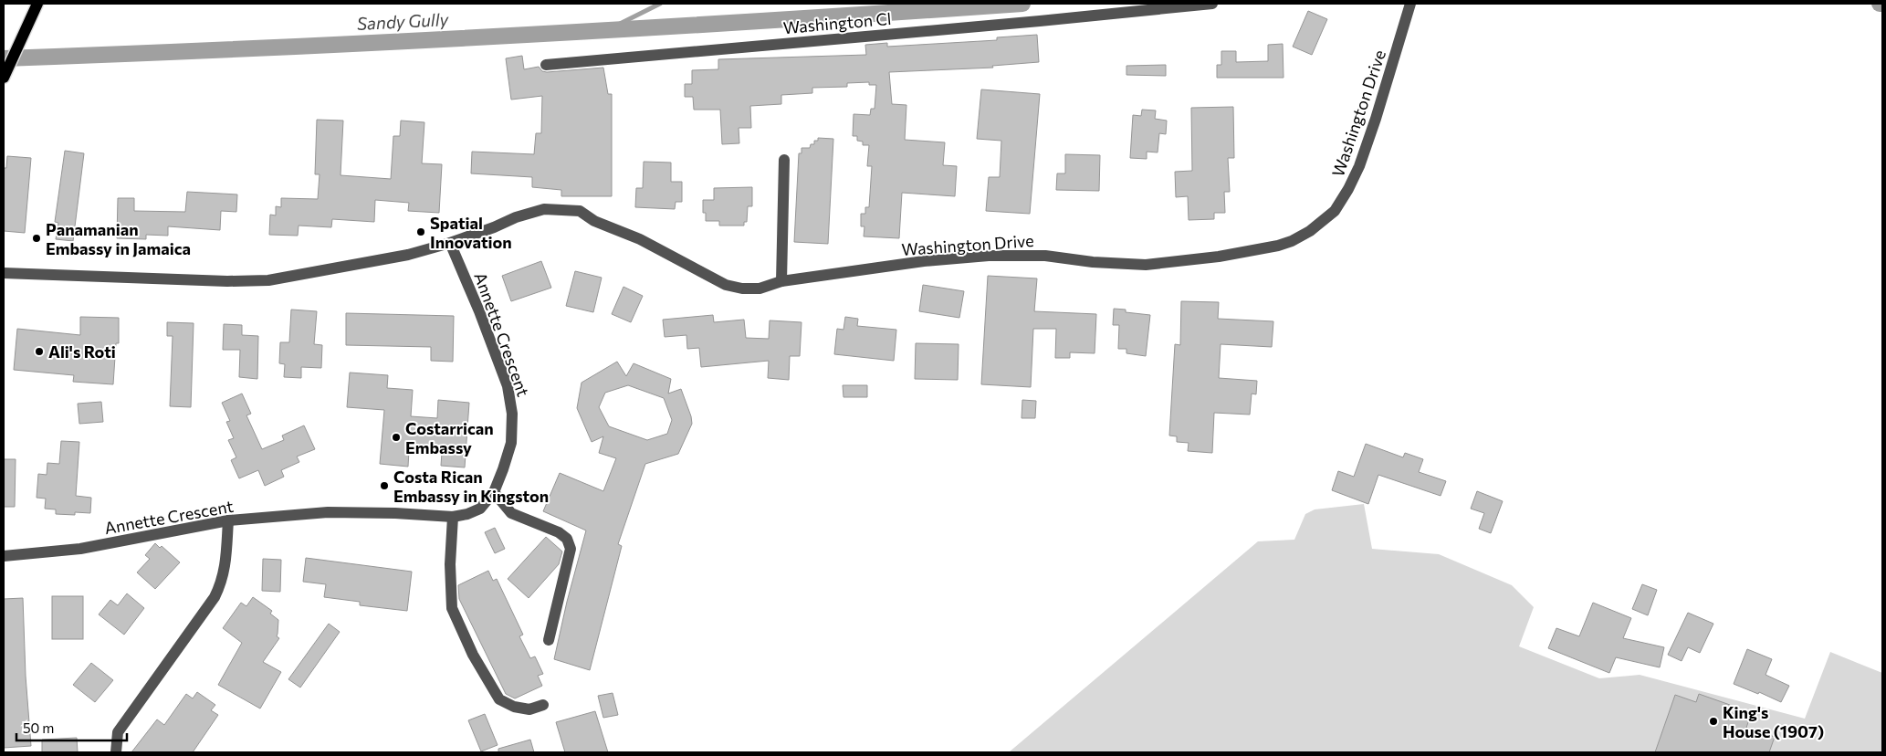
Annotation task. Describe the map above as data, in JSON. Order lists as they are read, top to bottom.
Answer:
{
  "streets": {
    "street": ["Washington Cl", "Washington Drive", "Annette Crescent"]
  },
  "crossings": [
    ["Washington Drive", "Annette Crescent"]
  ],
  "water": ["Sandy Gully"],
  "places": [
    "Spatial Innovation",
    "Panamanian Embassy in Jamaica",
    "Ali's Roti",
    "Costarrican Embassy",
    "Costa Rican Embassy in Kingston",
    "King's House (1907)"
  ],
  "scale_bar": "50 m"
}
